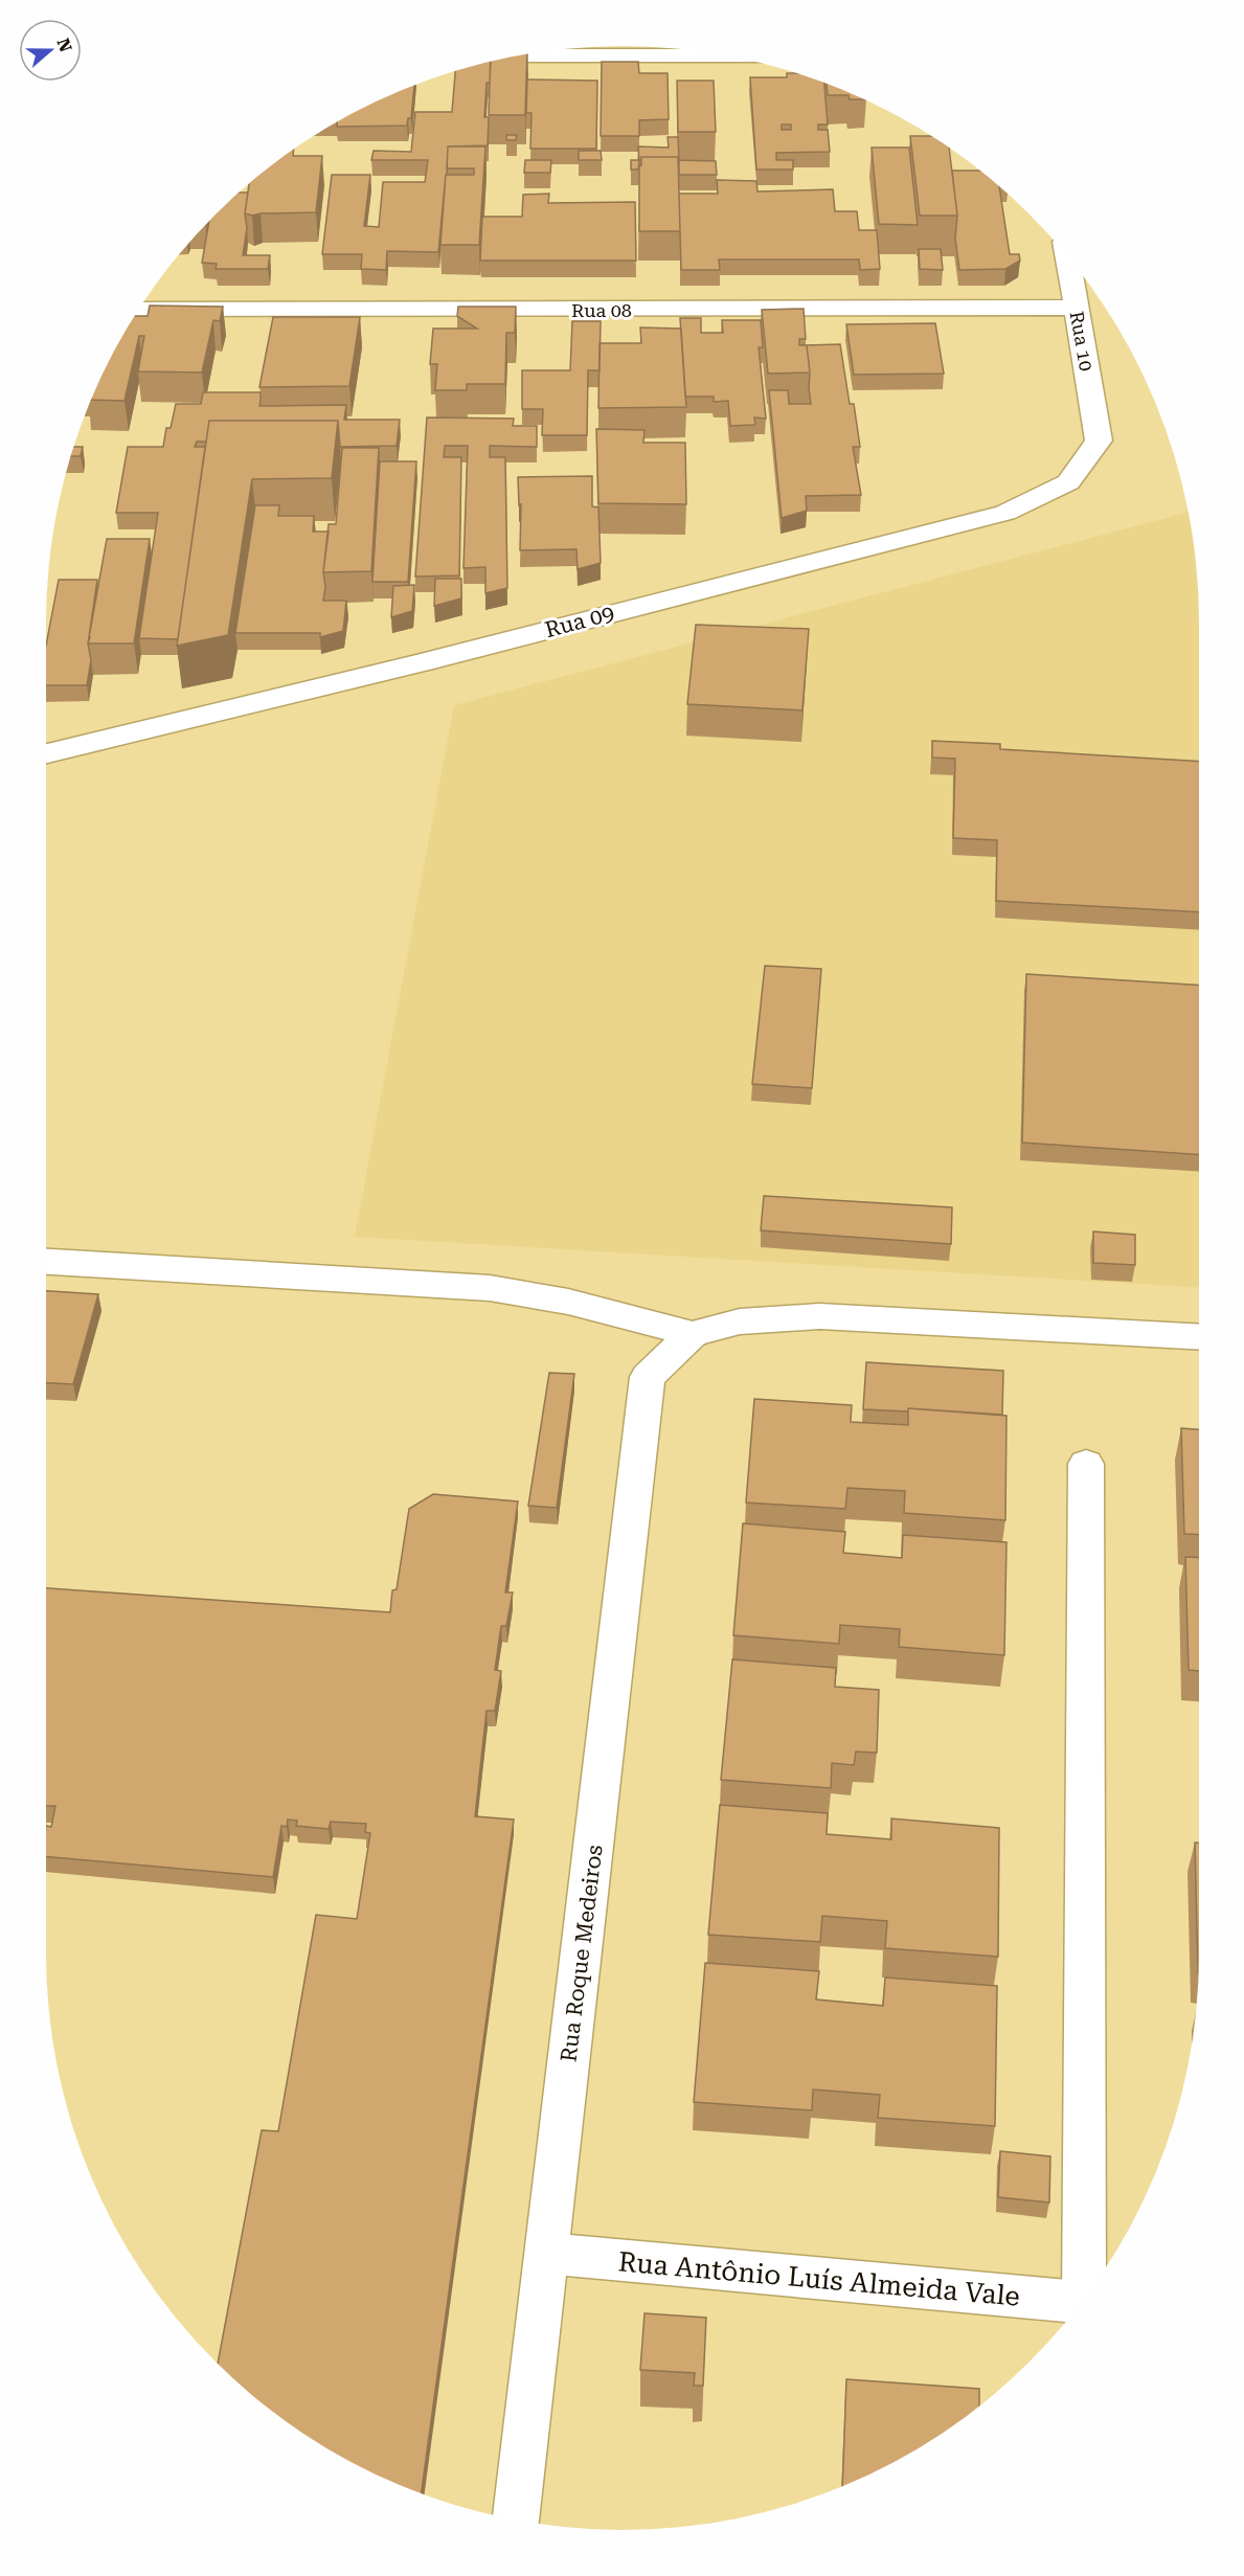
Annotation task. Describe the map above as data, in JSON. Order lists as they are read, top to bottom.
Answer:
{
  "streets": {
    "street": [
      "Rua 08",
      "Rua 10",
      "Rua 09",
      "Rua Roque Medeiros",
      "Rua Antônio Luís Almeida Vale"
    ]
  },
  "crossings": [
    ["Rua 08", "Rua 10"],
    ["Rua 10", "Rua 09"],
    ["Rua Roque Medeiros", "Rua Antônio Luís Almeida Vale"]
  ],
  "north": "right"
}
